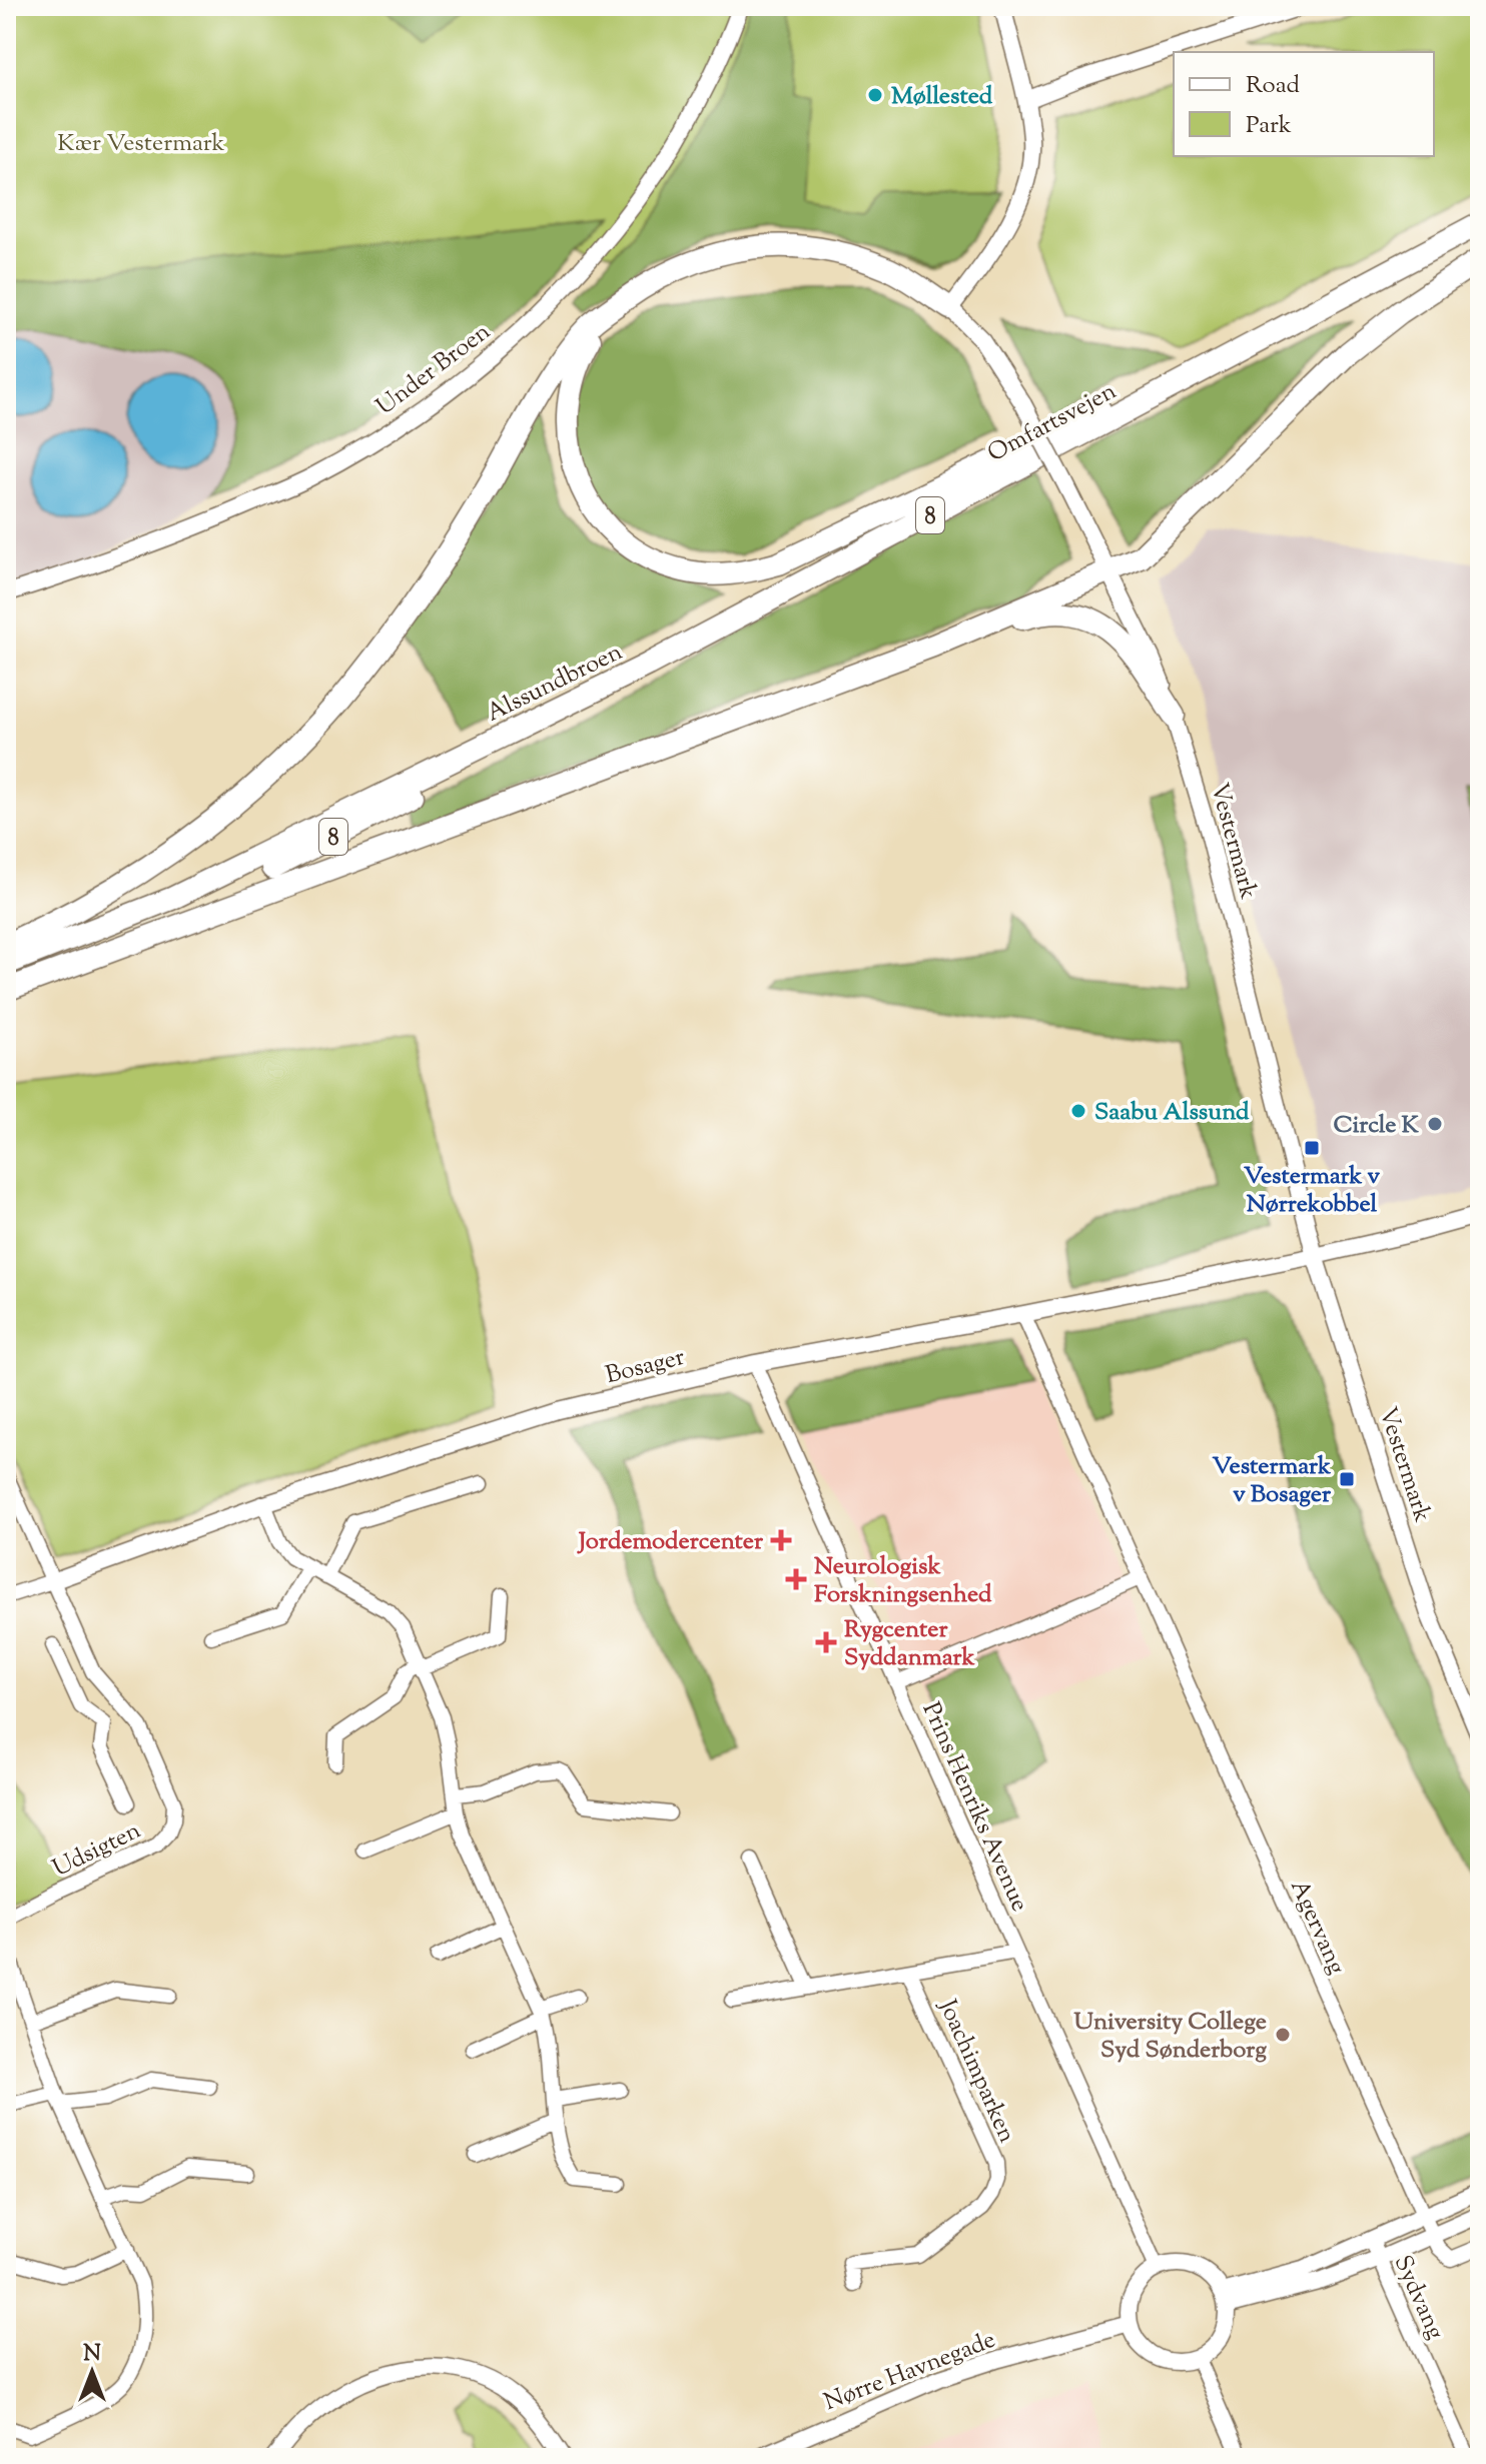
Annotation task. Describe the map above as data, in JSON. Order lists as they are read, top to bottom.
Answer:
{
  "streets": {
    "highway": ["Omfartsvejen", "8", "Alssundbroen"],
    "street": [
      "Under Broen",
      "Vestermark",
      "Bosager",
      "Prins Henriks Avenue",
      "Udsigten",
      "Agervang",
      "Joachimparken",
      "Sydvang",
      "Nørre Havnegade"
    ]
  },
  "crossings": [
    ["Omfartsvejen", "Alssundbroen"],
    ["Vestermark", "Bosager"],
    ["Bosager", "Prins Henriks Avenue"],
    ["Bosager", "Udsigten"],
    ["Bosager", "Agervang"],
    ["Prins Henriks Avenue", "Joachimparken"],
    ["Prins Henriks Avenue", "Nørre Havnegade"]
  ],
  "parks": ["Kær Vestermark"],
  "places": {
    "other": [
      "Møllested",
      "Saabu Alssund",
      "Circle K",
      "University College Syd Sønderborg"
    ],
    "transit": ["Vestermark v Nørrekobbel", "Vestermark v Bosager"],
    "health": ["Jordemodercenter", "Neurologisk Forskningsenhed", "Rygcenter Syddanmark"]
  },
  "legend": ["Road", "Park"],
  "north": "top"
}
